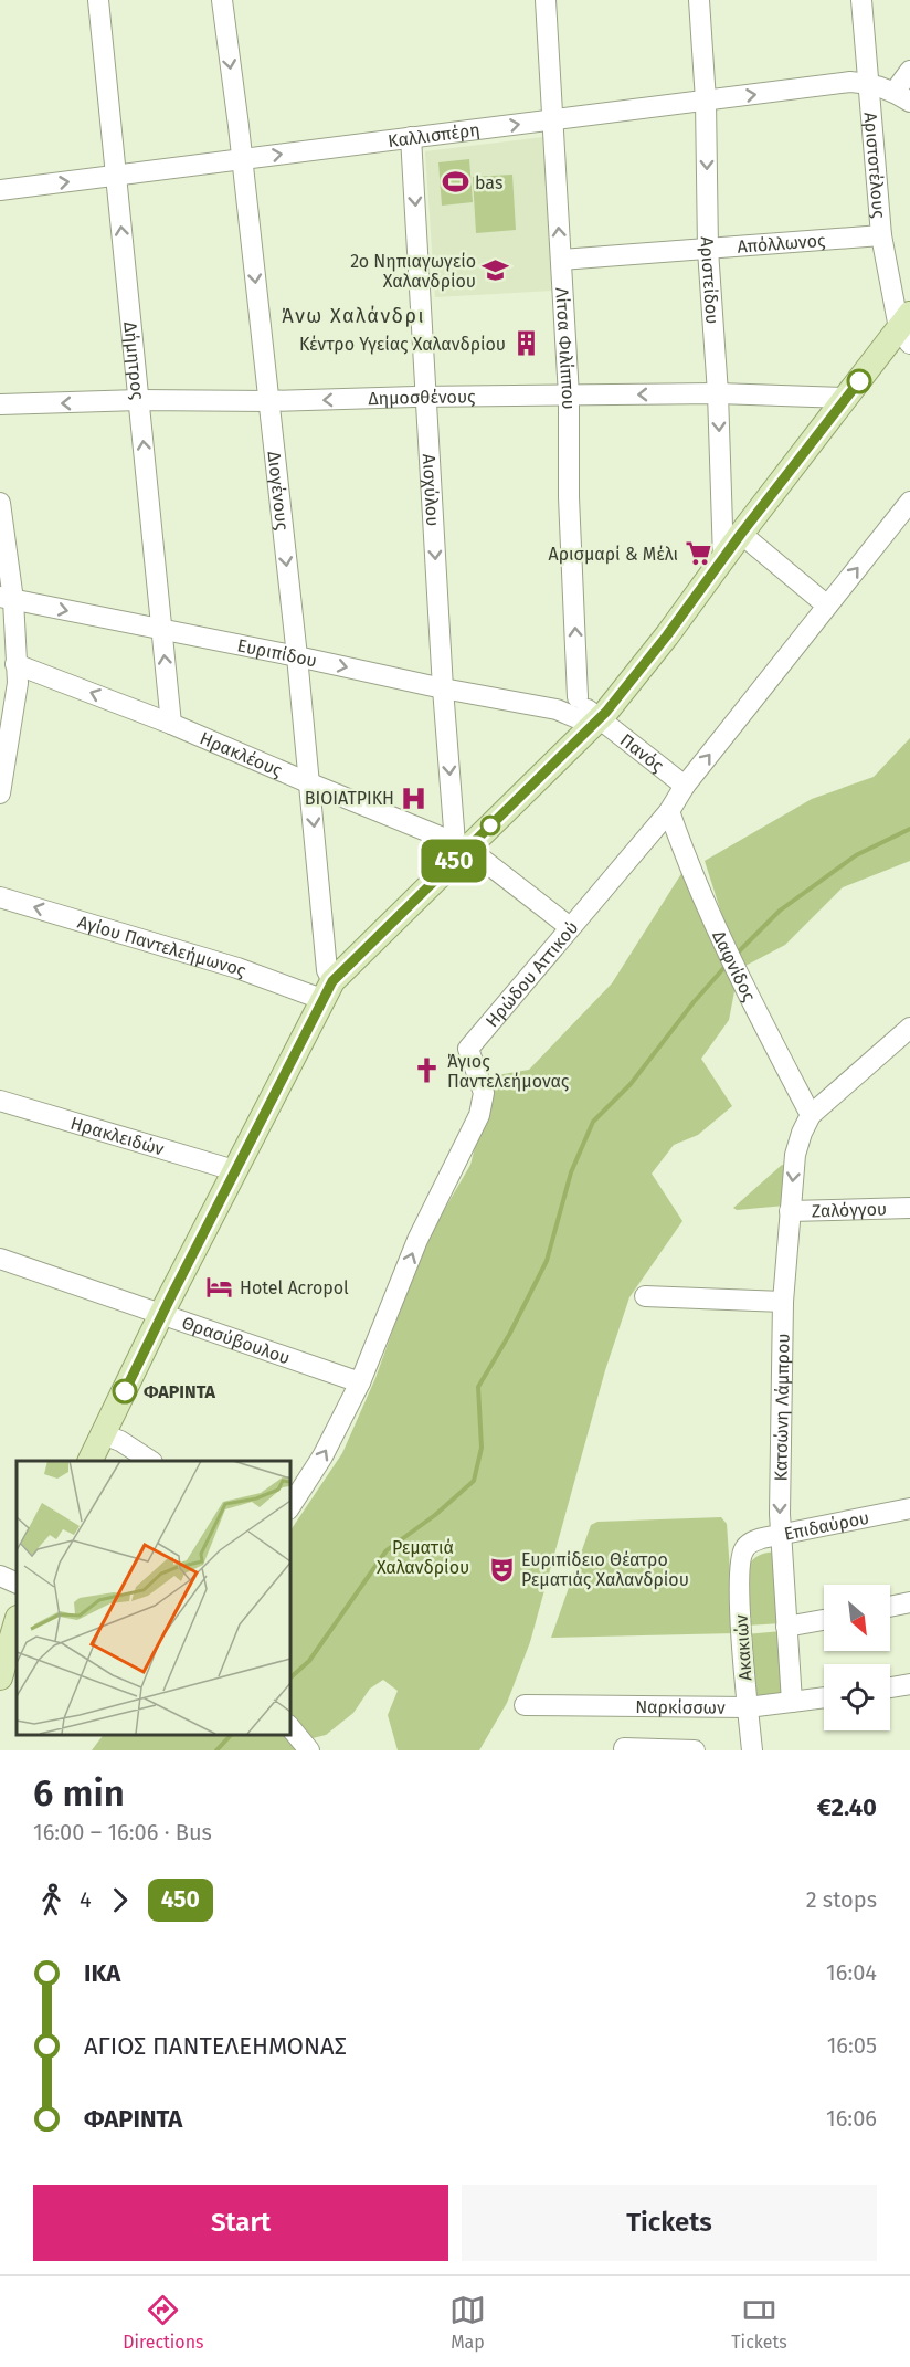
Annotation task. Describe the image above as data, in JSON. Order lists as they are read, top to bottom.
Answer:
{
  "streets": {
    "street": [
      "Καλλισπέρη",
      "Αριστοτέλους",
      "Απόλλωνος",
      "Αριστείδου",
      "Λίτσα Φιλίππου",
      "Δήμητρος",
      "Δημοσθένους",
      "Αισχύλου",
      "Διογένους",
      "Ευριπίδου",
      "Πανός",
      "Ηρακλέους",
      "Αγίου Παντελεήμωνος",
      "Δαφνίδος",
      "Ηρώδου Αττικού",
      "Ηρακλειδών",
      "Ζαλόγγου",
      "Θρασύβουλου",
      "Κατσώνη Λάμπρου",
      "Επιδαύρου",
      "Ακακιών",
      "Ναρκίσσων"
    ]
  },
  "crossings": [
    ["Καλλισπέρη", "Αριστοτέλους"],
    ["Καλλισπέρη", "Αριστείδου"],
    ["Καλλισπέρη", "Λίτσα Φιλίππου"],
    ["Καλλισπέρη", "Δήμητρος"],
    ["Καλλισπέρη", "Αισχύλου"],
    ["Καλλισπέρη", "Διογένους"],
    ["Αριστοτέλους", "Απόλλωνος"],
    ["Απόλλωνος", "Αριστείδου"],
    ["Απόλλωνος", "Λίτσα Φιλίππου"],
    ["Αριστείδου", "Δημοσθένους"],
    ["Λίτσα Φιλίππου", "Δημοσθένους"],
    ["Δήμητρος", "Δημοσθένους"],
    ["Δήμητρος", "Ευριπίδου"],
    ["Δήμητρος", "Ηρακλέους"],
    ["Δημοσθένους", "Αισχύλου"],
    ["Δημοσθένους", "Διογένους"],
    ["Αισχύλου", "Ευριπίδου"],
    ["Αισχύλου", "Ηρακλέους"],
    ["Διογένους", "Ευριπίδου"],
    ["Διογένους", "Ηρακλέους"],
    ["Διογένους", "Αγίου Παντελεήμωνος"],
    ["Ευριπίδου", "Πανός"],
    ["Πανός", "Ηρώδου Αττικού"],
    ["Ηρακλέους", "Ηρώδου Αττικού"],
    ["Δαφνίδος", "Ηρώδου Αττικού"],
    ["Δαφνίδος", "Κατσώνη Λάμπρου"],
    ["Ηρώδου Αττικού", "Θρασύβουλου"],
    ["Ζαλόγγου", "Κατσώνη Λάμπρου"],
    ["Κατσώνη Λάμπρου", "Επιδαύρου"],
    ["Κατσώνη Λάμπρου", "Ναρκίσσων"],
    ["Επιδαύρου", "Ακακιών"],
    ["Ακακιών", "Ναρκίσσων"]
  ],
  "one_way": [
    "Καλλισπέρη",
    "Αριστείδου",
    "Λίτσα Φιλίππου",
    "Δημοσθένους",
    "Αισχύλου",
    "Διογένους",
    "Ευριπίδου",
    "Αγίου Παντελεήμωνος",
    "Ηρώδου Αττικού",
    "Κατσώνη Λάμπρου"
  ],
  "districts": ["Άνω Χαλάνδρι"],
  "parks": ["Ρεματιά Χαλανδρίου"],
  "places": {
    "sports": ["bas"],
    "school or university": ["2ο Νηπιαγωγείο Χαλανδρίου"],
    "building": ["Κέντρο Υγείας Χαλανδρίου"],
    "supermarket": ["Αρισμαρί & Μέλι"],
    "hospital": ["ΒΙΟΙΑΤΡΙΚΗ"],
    "church": ["Άγιος Παντελεήμονας"],
    "hotel": ["Hotel Acropol"],
    "other": ["ΦΑΡΙΝΤΑ"],
    "theatre": ["Ευριπίδειο Θέατρο Ρεματιάς Χαλανδρίου"]
  },
  "lines": ["bus line 450"],
  "north": "bottom right",
  "page": {
    "on_map": "450",
    "heading": ["6 min", "16:00 – 16:06 · Bus", "€2.40"],
    "legs": ["4", "450", "2 stops"],
    "list": [
      {
        "name": "ΙΚΑ",
        "value": "16:04"
      },
      {
        "name": "ΑΓΙΟΣ ΠΑΝΤΕΛΕΗΜΟΝΑΣ",
        "value": "16:05"
      },
      {
        "name": "ΦΑΡΙΝΤΑ",
        "value": "16:06"
      }
    ],
    "buttons": ["Start", "Tickets"],
    "tabs": ["Directions", "Map", "Tickets"]
  }
}
